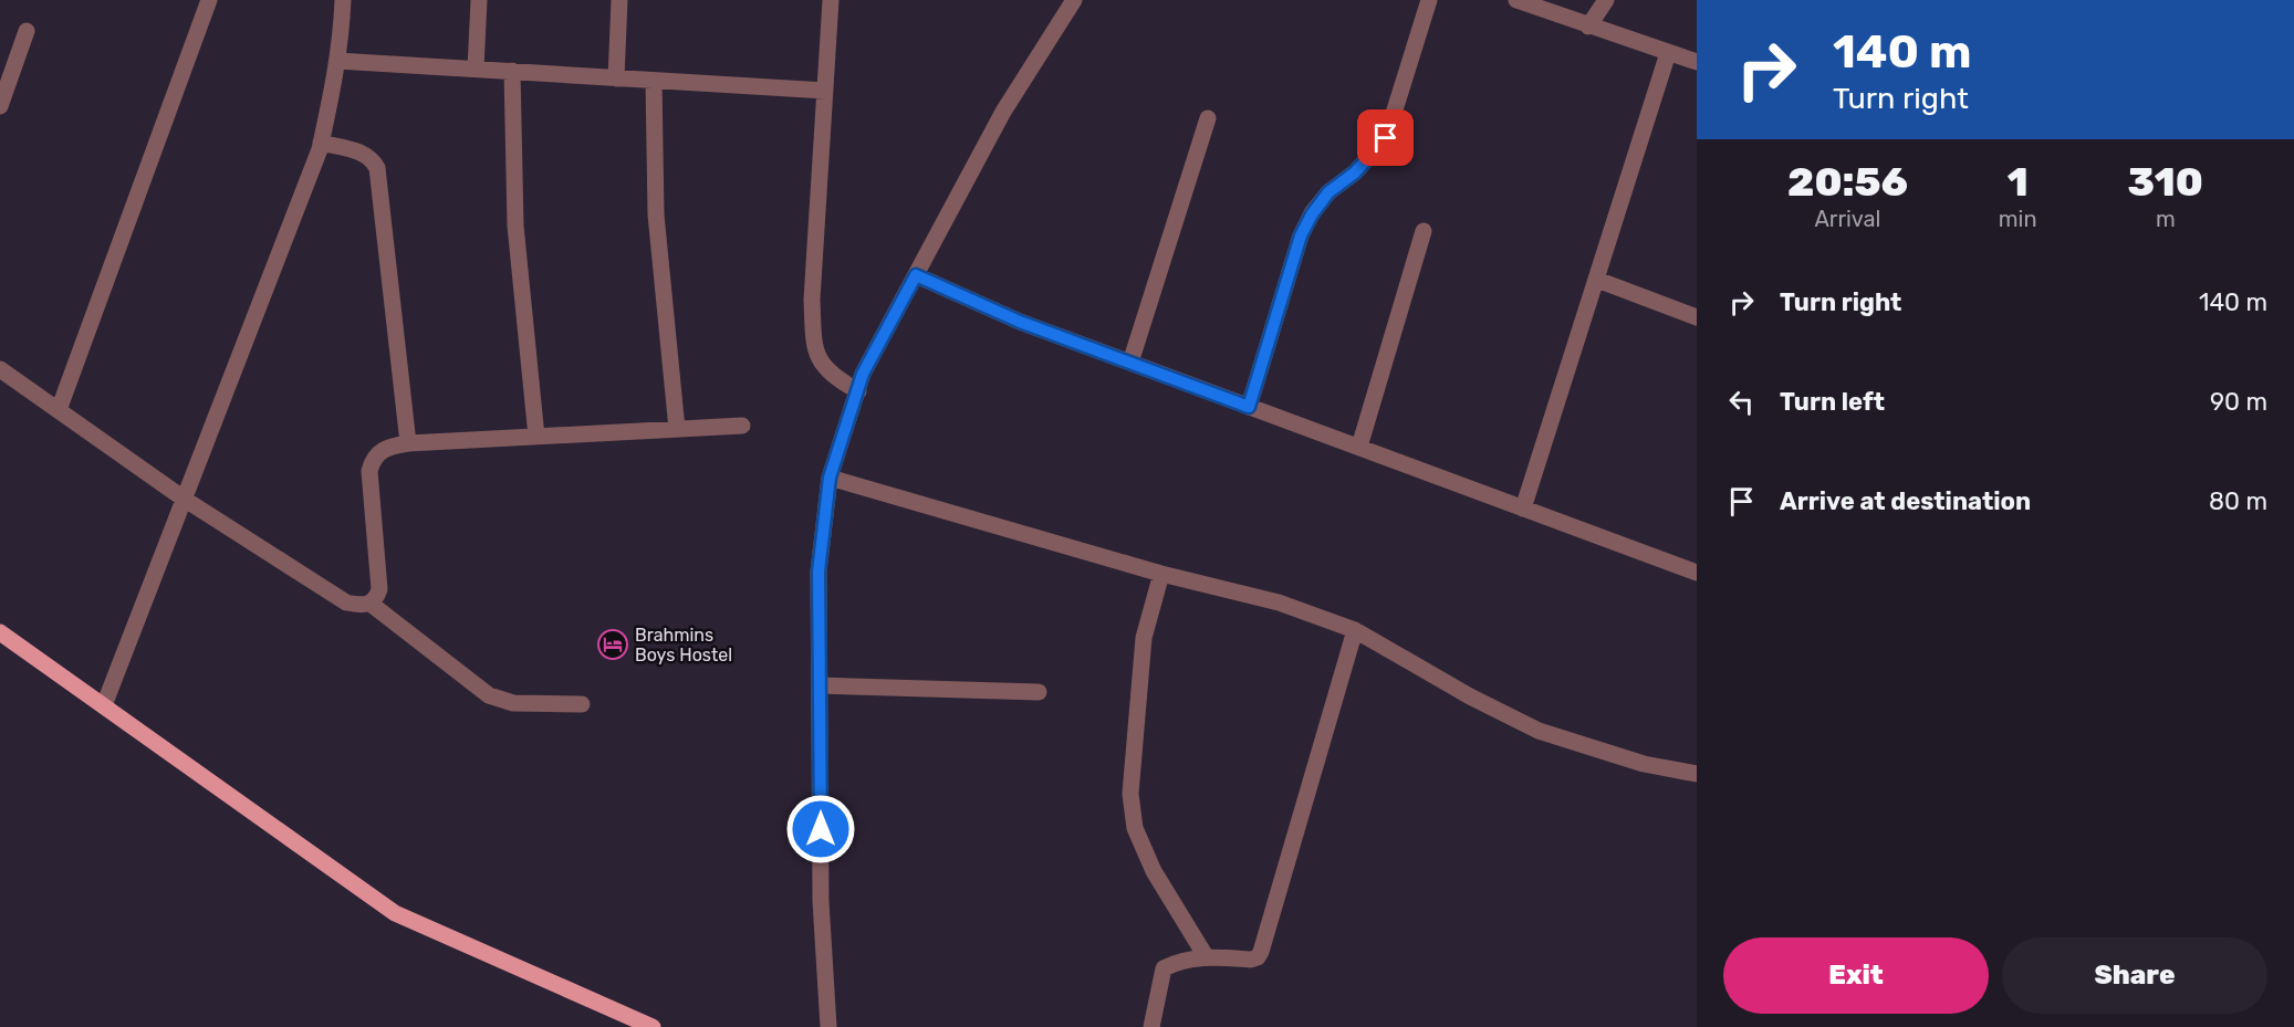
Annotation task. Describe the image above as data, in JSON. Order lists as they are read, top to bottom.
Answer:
{
  "places": {
    "hotel": ["Brahmins Boys Hostel"]
  },
  "page": {
    "turn": ["140 m", "Turn right"],
    "eta": [
      "20:56",
      "Arrival",
      "1",
      "min",
      "310",
      "m"
    ],
    "list": [
      {
        "name": "Turn right",
        "value": "140 m"
      },
      {
        "name": "Turn left",
        "value": "90 m"
      },
      {
        "name": "Arrive at destination",
        "value": "80 m"
      }
    ],
    "buttons": ["Exit", "Share"]
  }
}
